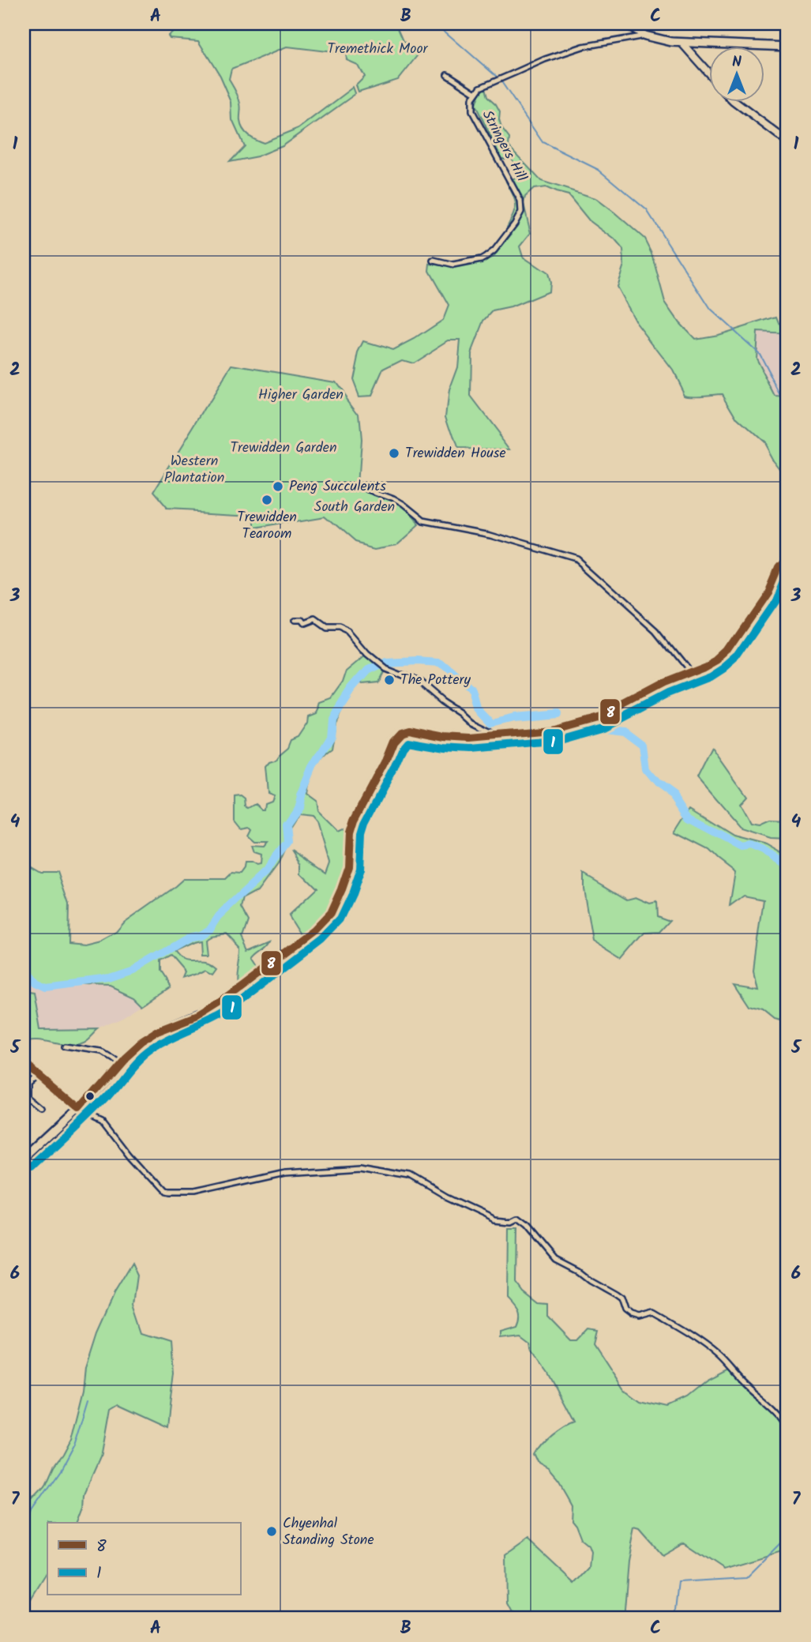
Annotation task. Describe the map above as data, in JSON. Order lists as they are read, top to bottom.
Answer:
{
  "streets": {
    "street": ["Stringers Hill"]
  },
  "parks": [
    "Tremethick Moor",
    "Higher Garden",
    "Trewidden Garden",
    "Western Plantation",
    "South Garden"
  ],
  "places": [
    "Trewidden House",
    "Peng Succulents",
    "Trewidden Tearoom",
    "The Pottery",
    "Chyenhal Standing Stone"
  ],
  "lines": ["transit line 8", "transit line 1"],
  "legend": ["8", "1"],
  "north": "top",
  "grid": {
    "columns": ["A", "B", "C"],
    "rows": [
      "1",
      "2",
      "3",
      "4",
      "5",
      "6",
      "7"
    ]
  }
}
